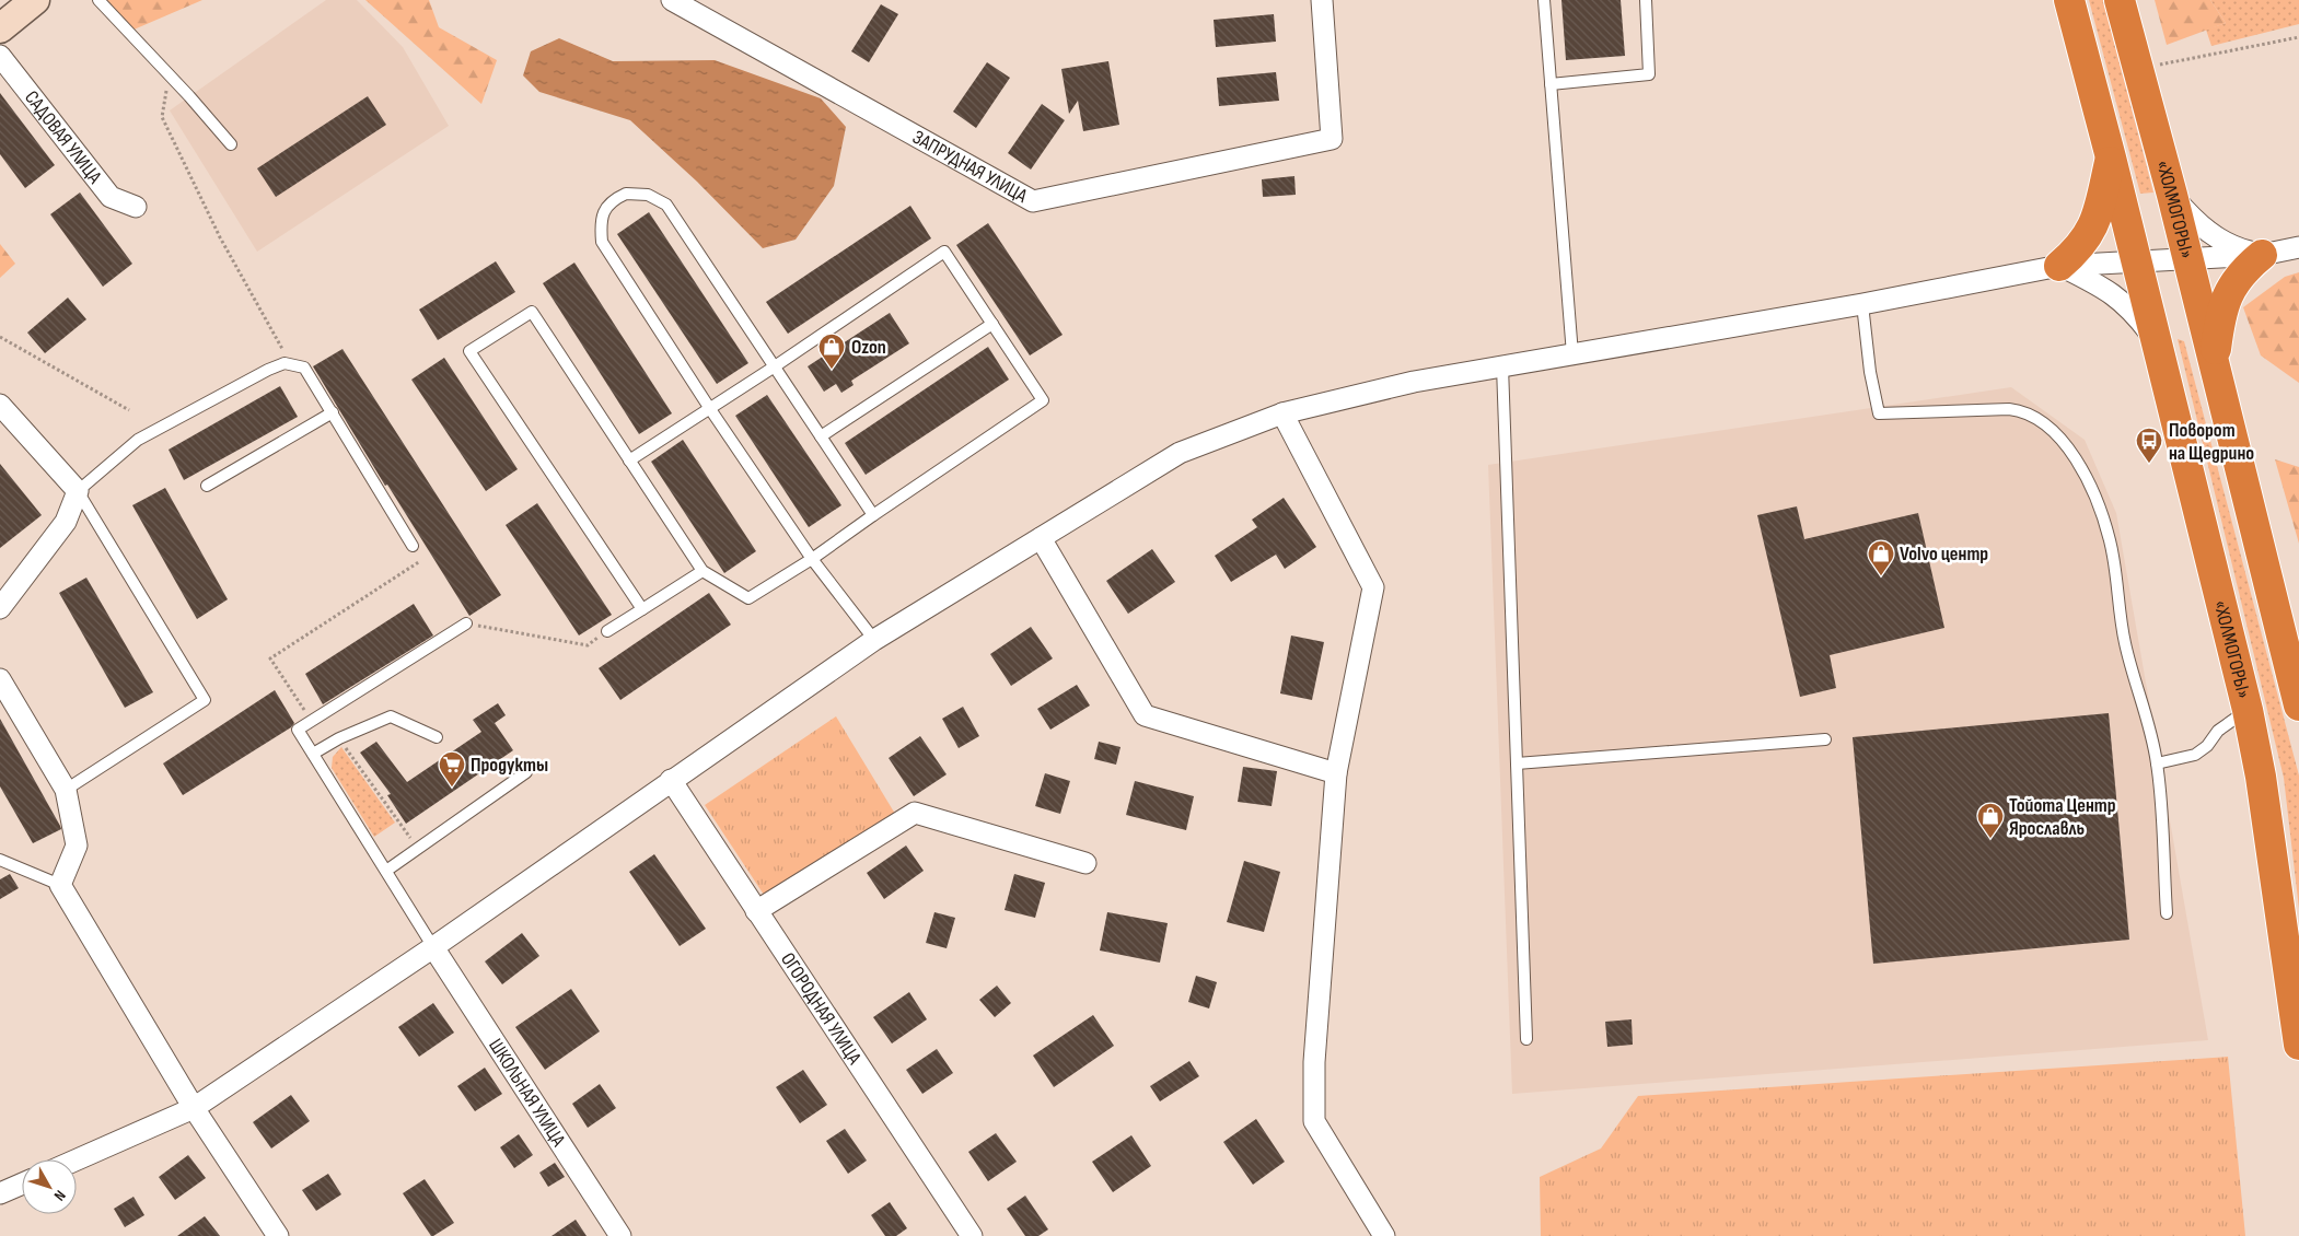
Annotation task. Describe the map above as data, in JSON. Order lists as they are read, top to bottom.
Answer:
{
  "streets": {
    "highway": ["«ХОЛМОГОРЫ»"],
    "street": [
      "САДОВАЯ УЛИЦА",
      "ЗАПРУДНАЯ УЛИЦА",
      "ОГОРОДНАЯ УЛИЦА",
      "ШКОЛЬНАЯ УЛИЦА"
    ]
  },
  "places": {
    "shop": ["Ozon", "Volvo центр", "Тойота Центр Ярославль"],
    "bus stop": ["Поворот на Щедрино"],
    "supermarket": ["Продукты"]
  },
  "north": "bottom right"
}
